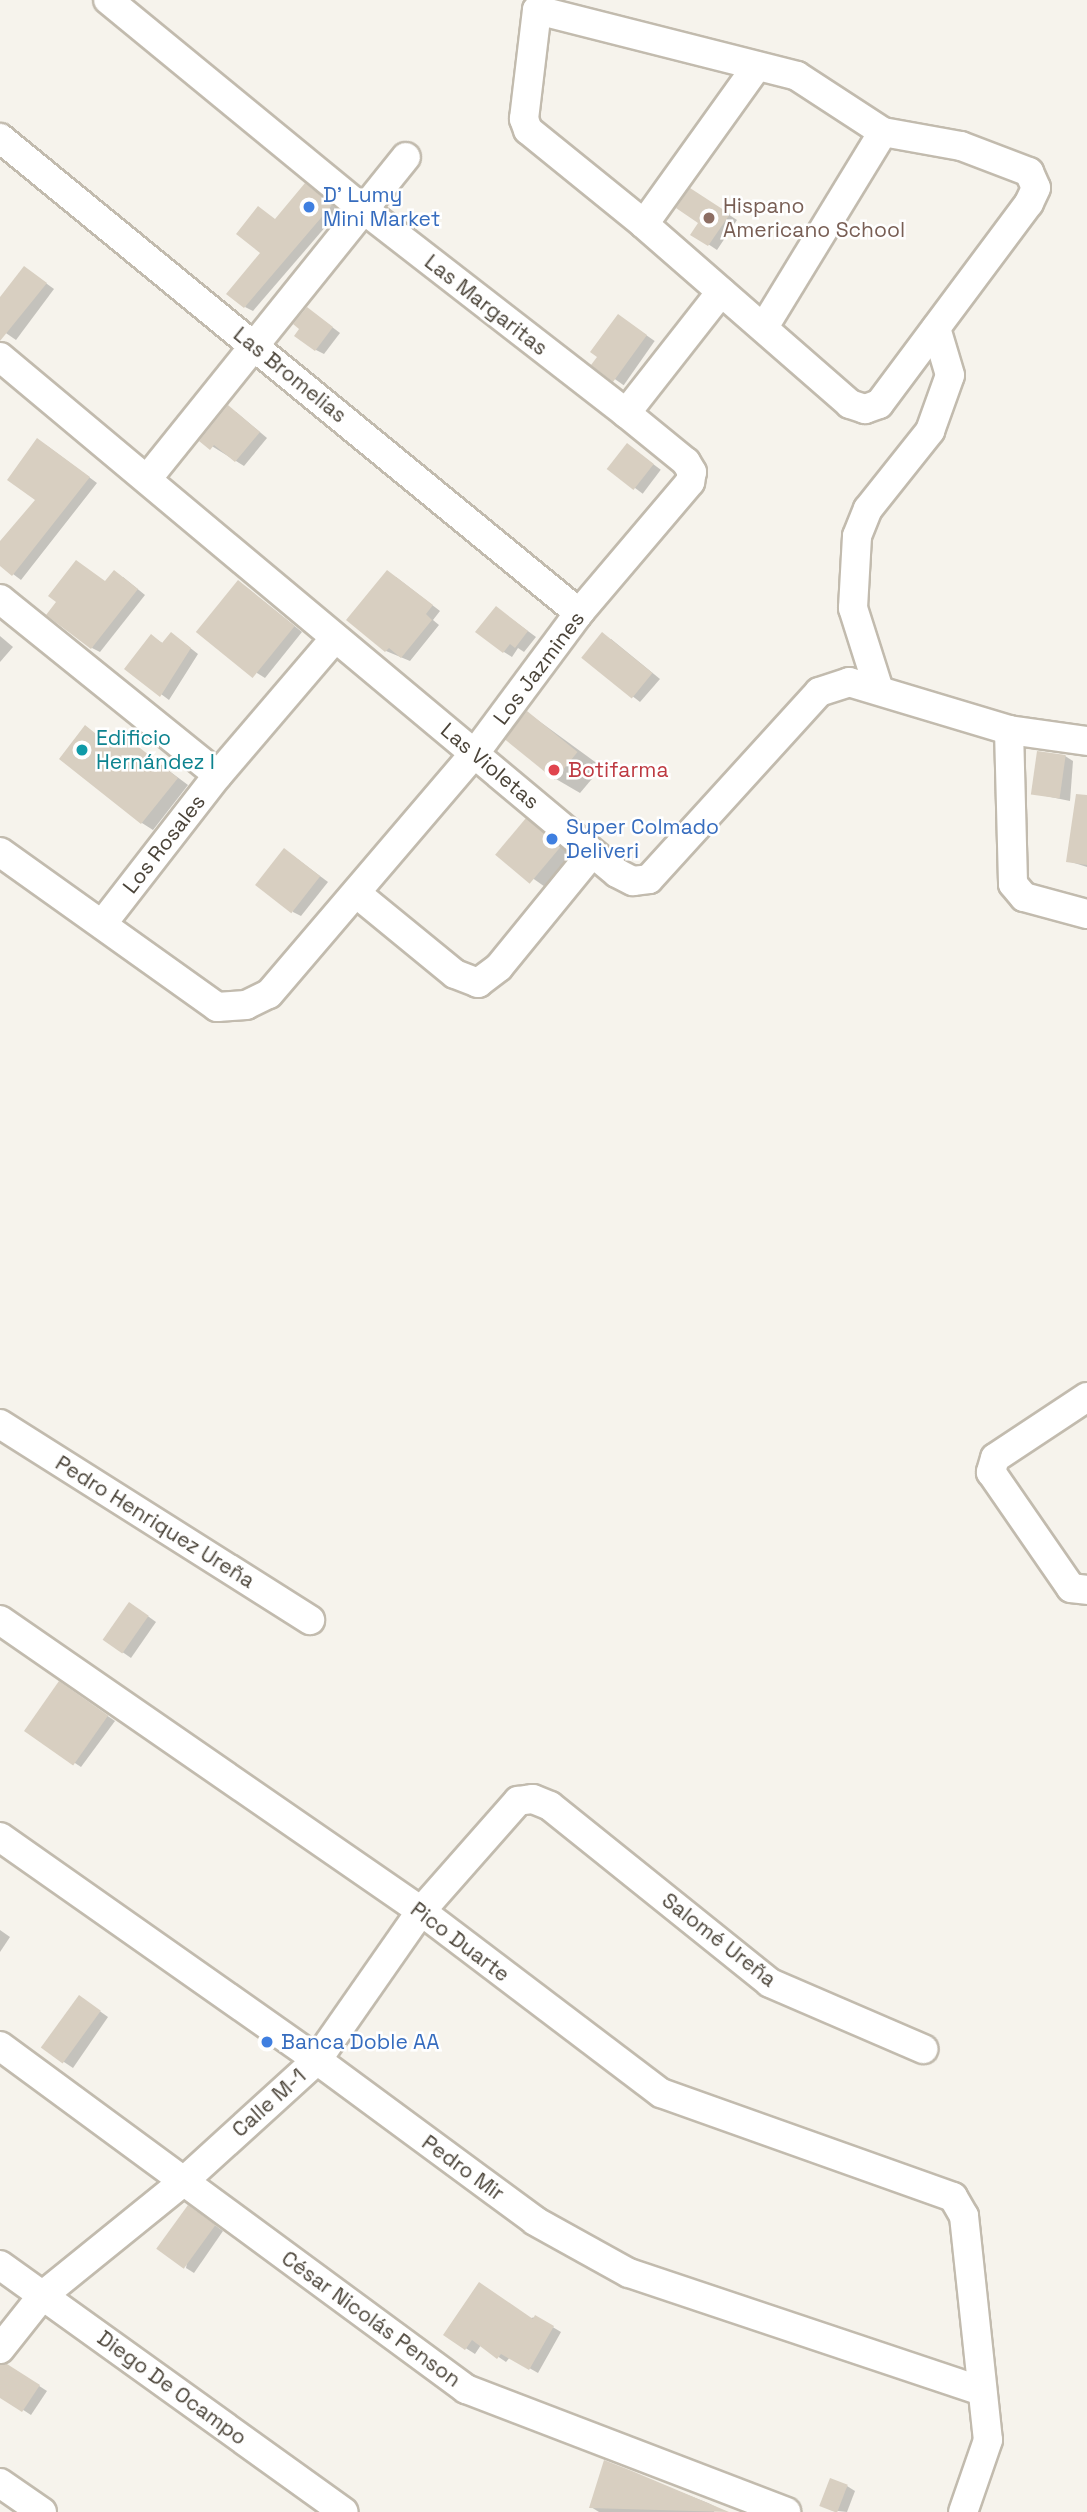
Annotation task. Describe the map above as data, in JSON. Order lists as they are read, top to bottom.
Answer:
{
  "streets": {
    "street": [
      "Las Margaritas",
      "Las Bromelias",
      "Los Jazmines",
      "Las Violetas",
      "Los Rosales",
      "Pedro Henriquez Ureña",
      "Salomé Ureña",
      "Pico Duarte",
      "Calle M-1",
      "Pedro Mir",
      "César Nicolás Penson",
      "Diego De Ocampo"
    ]
  },
  "crossings": [
    ["Las Margaritas", "Los Jazmines"],
    ["Las Bromelias", "Los Jazmines"],
    ["Los Jazmines", "Las Violetas"],
    ["Los Jazmines", "Los Rosales"],
    ["Las Violetas", "Los Rosales"],
    ["Salomé Ureña", "Calle M-1"],
    ["Pico Duarte", "Calle M-1"],
    ["Pico Duarte", "Pedro Mir"],
    ["Calle M-1", "Pedro Mir"],
    ["Calle M-1", "César Nicolás Penson"],
    ["Calle M-1", "Diego De Ocampo"]
  ],
  "places": [
    "D' Lumy Mini Market",
    "Hispano Americano School",
    "Edificio Hernández I",
    "Botifarma",
    "Super Colmado Deliveri",
    "Banca Doble AA"
  ]
}
